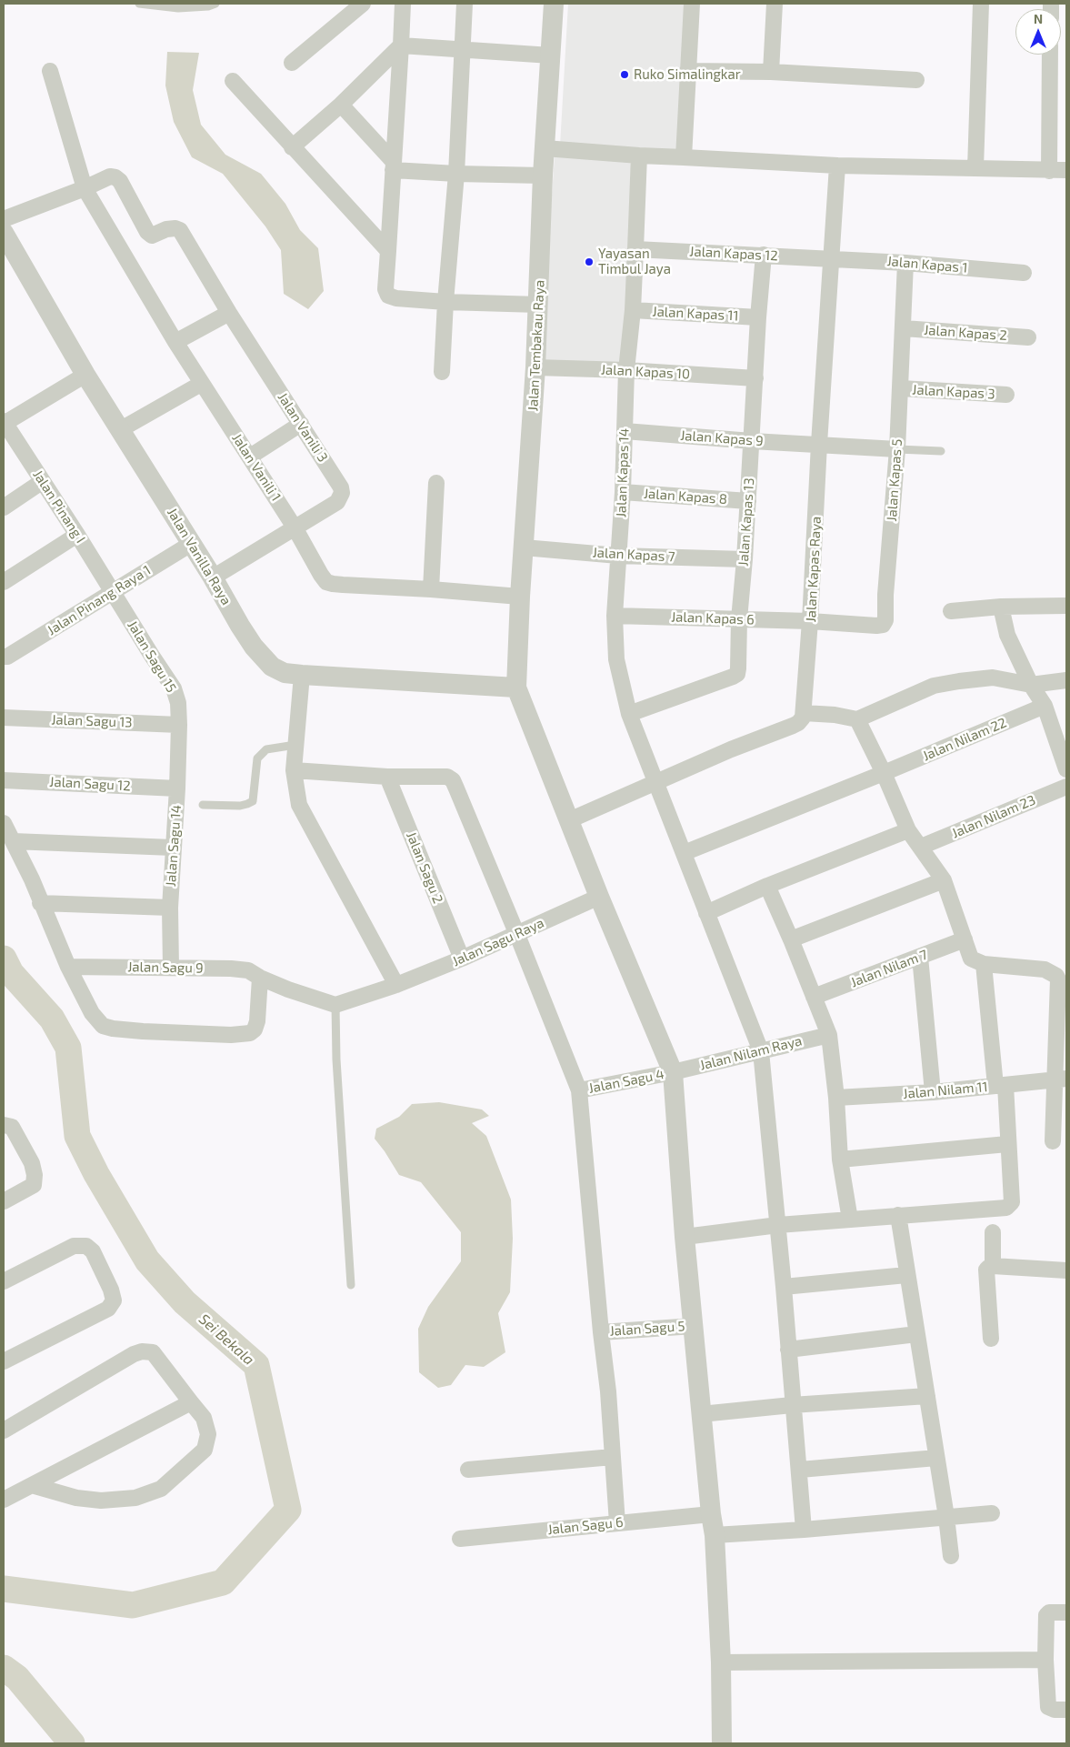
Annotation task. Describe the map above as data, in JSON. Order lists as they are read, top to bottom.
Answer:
{
  "streets": {
    "street": [
      "Jalan Kapas 12",
      "Jalan Kapas 1",
      "Jalan Kapas 11",
      "Jalan Kapas 2",
      "Jalan Tembakau Raya",
      "Jalan Kapas 10",
      "Jalan Kapas 3",
      "Jalan Vanili 3",
      "Jalan Kapas 9",
      "Jalan Vanili 1",
      "Jalan Kapas 14",
      "Jalan Kapas 5",
      "Jalan Kapas 8",
      "Jalan Pinang I",
      "Jalan Kapas 13",
      "Jalan Kapas 7",
      "Jalan Vanilla Raya",
      "Jalan Kapas Raya",
      "Jalan Pinang Raya 1",
      "Jalan Kapas 6",
      "Jalan Sagu 15",
      "Jalan Sagu 13",
      "Jalan Nilam 22",
      "Jalan Sagu 12",
      "Jalan Nilam 23",
      "Jalan Sagu 14",
      "Jalan Sagu 2",
      "Jalan Sagu Raya",
      "Jalan Sagu 9",
      "Jalan Nilam 7",
      "Jalan Nilam Raya",
      "Jalan Sagu 4",
      "Jalan Nilam 11",
      "Jalan Sagu 5",
      "Jalan Sagu 6"
    ]
  },
  "crossings": [
    ["Jalan Kapas 12", "Jalan Kapas 1"],
    ["Jalan Kapas 12", "Jalan Kapas 14"],
    ["Jalan Kapas 12", "Jalan Kapas 13"],
    ["Jalan Kapas 12", "Jalan Kapas Raya"],
    ["Jalan Kapas 1", "Jalan Kapas 5"],
    ["Jalan Kapas 1", "Jalan Kapas Raya"],
    ["Jalan Kapas 11", "Jalan Kapas 14"],
    ["Jalan Kapas 11", "Jalan Kapas 13"],
    ["Jalan Kapas 2", "Jalan Kapas 5"],
    ["Jalan Tembakau Raya", "Jalan Kapas 10"],
    ["Jalan Tembakau Raya", "Jalan Vanili 1"],
    ["Jalan Tembakau Raya", "Jalan Kapas 7"],
    ["Jalan Tembakau Raya", "Jalan Vanilla Raya"],
    ["Jalan Kapas 10", "Jalan Kapas 14"],
    ["Jalan Kapas 10", "Jalan Kapas 13"],
    ["Jalan Kapas 3", "Jalan Kapas 5"],
    ["Jalan Vanili 3", "Jalan Vanili 1"],
    ["Jalan Vanili 3", "Jalan Vanilla Raya"],
    ["Jalan Kapas 9", "Jalan Kapas 14"],
    ["Jalan Kapas 9", "Jalan Kapas 5"],
    ["Jalan Kapas 9", "Jalan Kapas 13"],
    ["Jalan Kapas 9", "Jalan Kapas Raya"],
    ["Jalan Kapas 14", "Jalan Kapas 8"],
    ["Jalan Kapas 14", "Jalan Kapas 13"],
    ["Jalan Kapas 14", "Jalan Kapas 7"],
    ["Jalan Kapas 14", "Jalan Kapas 6"],
    ["Jalan Kapas 14", "Jalan Nilam 22"],
    ["Jalan Kapas 14", "Jalan Nilam Raya"],
    ["Jalan Kapas 5", "Jalan Kapas Raya"],
    ["Jalan Kapas 5", "Jalan Kapas 6"],
    ["Jalan Kapas 8", "Jalan Kapas 13"],
    ["Jalan Pinang I", "Jalan Pinang Raya 1"],
    ["Jalan Pinang I", "Jalan Sagu 15"],
    ["Jalan Kapas 13", "Jalan Kapas 7"],
    ["Jalan Kapas 13", "Jalan Kapas 6"],
    ["Jalan Vanilla Raya", "Jalan Pinang Raya 1"],
    ["Jalan Kapas Raya", "Jalan Kapas 6"],
    ["Jalan Pinang Raya 1", "Jalan Sagu 15"],
    ["Jalan Sagu 15", "Jalan Sagu 13"],
    ["Jalan Sagu 15", "Jalan Sagu 14"],
    ["Jalan Sagu 13", "Jalan Sagu 14"],
    ["Jalan Sagu 12", "Jalan Sagu 14"],
    ["Jalan Sagu 14", "Jalan Sagu 9"],
    ["Jalan Sagu 2", "Jalan Sagu Raya"],
    ["Jalan Sagu Raya", "Jalan Sagu 9"],
    ["Jalan Nilam Raya", "Jalan Sagu 4"]
  ],
  "water": ["Sei Bekala"],
  "places": ["Ruko Simalingkar", "Yayasan Timbul Jaya"],
  "north": "top"
}
